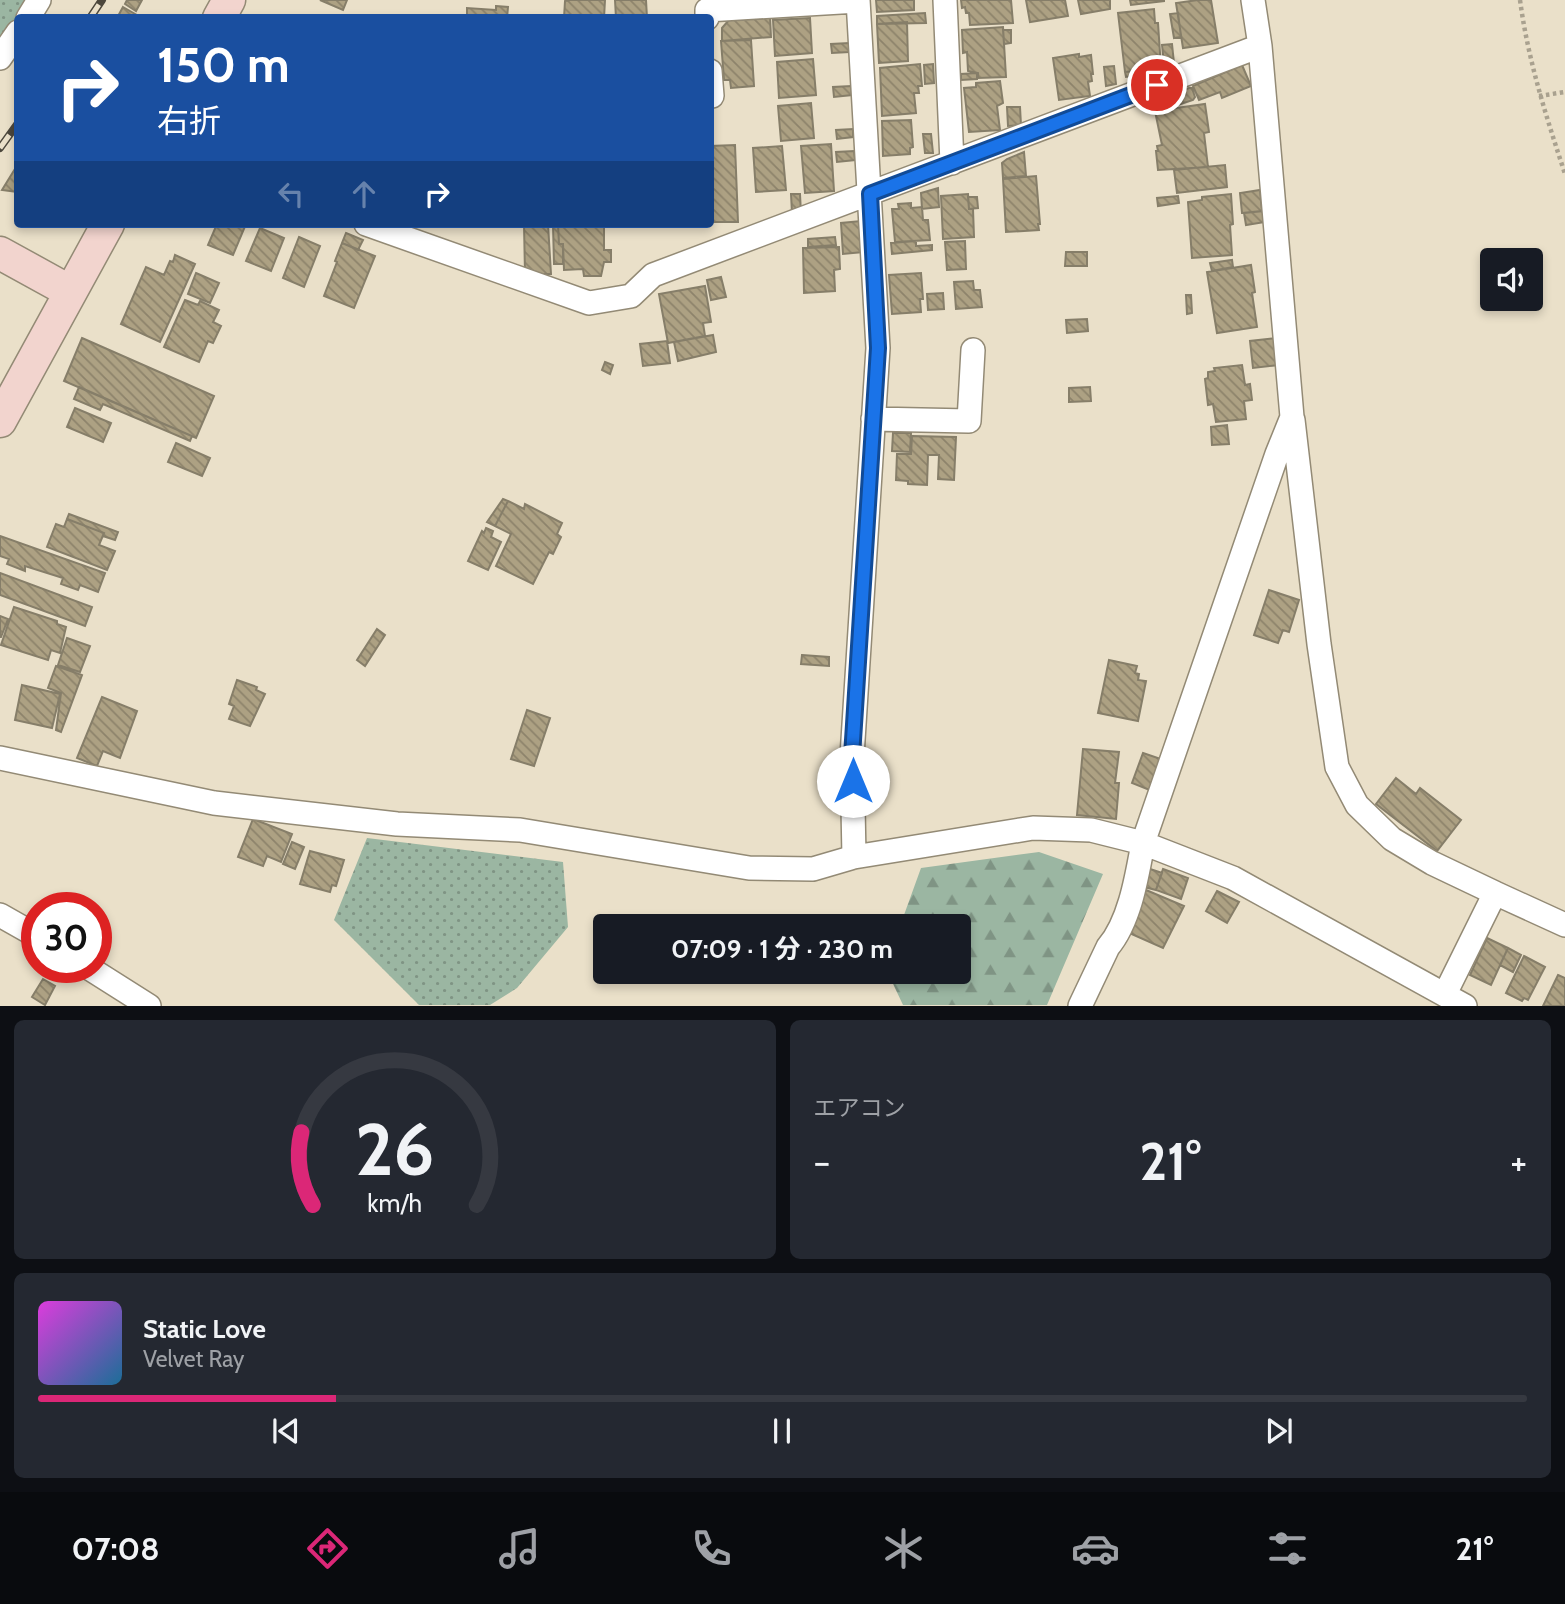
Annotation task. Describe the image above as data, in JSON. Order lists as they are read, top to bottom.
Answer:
{
  "page": {
    "turn": ["150 m", "右折"],
    "limit": "30",
    "trip": "07:09 · 1 分 · 230 m",
    "tile": "エアコン",
    "heat": ["−", "21°", "+"],
    "song": ["Static Love", "Velvet Ray"],
    "tabs": ["07:08", "21°"],
    "gauge": ["26", "km/h"]
  }
}
